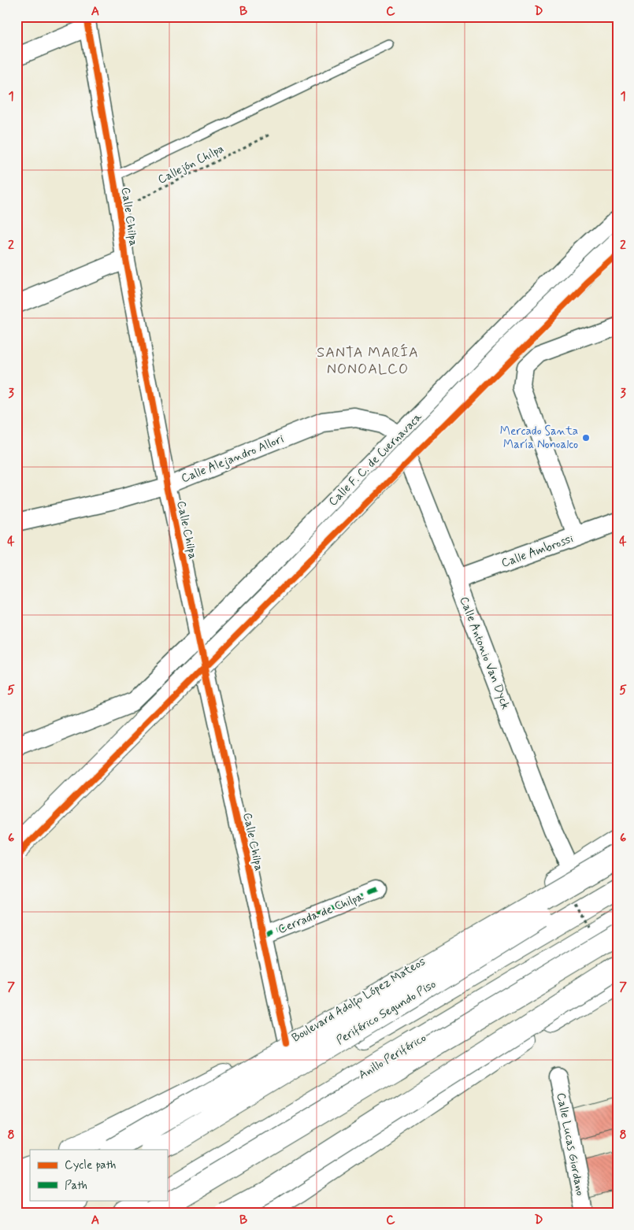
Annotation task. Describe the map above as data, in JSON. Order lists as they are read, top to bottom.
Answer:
{
  "streets": {
    "main road": ["Boulevard Adolfo López Mateos", "Periférico Segundo Piso", "Anillo Periférico"],
    "street": [
      "Calle Chilpa",
      "Calle Alejandro Allori",
      "Calle F. C. de Cuernavaca",
      "Calle Ambrossi",
      "Calle Antonio Van Dyck",
      "Cerrada de Chilpa",
      "Calle Lucas Giordano"
    ],
    "path": ["Callejón Chilpa"]
  },
  "crossings": [
    ["Callejón Chilpa", "Calle Chilpa"],
    ["Calle Chilpa", "Calle Alejandro Allori"],
    ["Calle Chilpa", "Calle F. C. de Cuernavaca"],
    ["Calle Chilpa", "Cerrada de Chilpa"],
    ["Calle Chilpa", "Boulevard Adolfo López Mateos"],
    ["Calle Alejandro Allori", "Calle F. C. de Cuernavaca"],
    ["Calle Alejandro Allori", "Calle Antonio Van Dyck"],
    ["Calle F. C. de Cuernavaca", "Calle Antonio Van Dyck"],
    ["Calle Ambrossi", "Calle Antonio Van Dyck"],
    ["Calle Antonio Van Dyck", "Boulevard Adolfo López Mateos"]
  ],
  "districts": ["SANTA MARÍA NONOALCO"],
  "places": ["Mercado Santa María Nonoalco"],
  "legend": ["Cycle path", "Path"],
  "grid": {
    "columns": [
      "A",
      "B",
      "C",
      "D"
    ],
    "rows": [
      "1",
      "2",
      "3",
      "4",
      "5",
      "6",
      "7",
      "8"
    ]
  }
}
